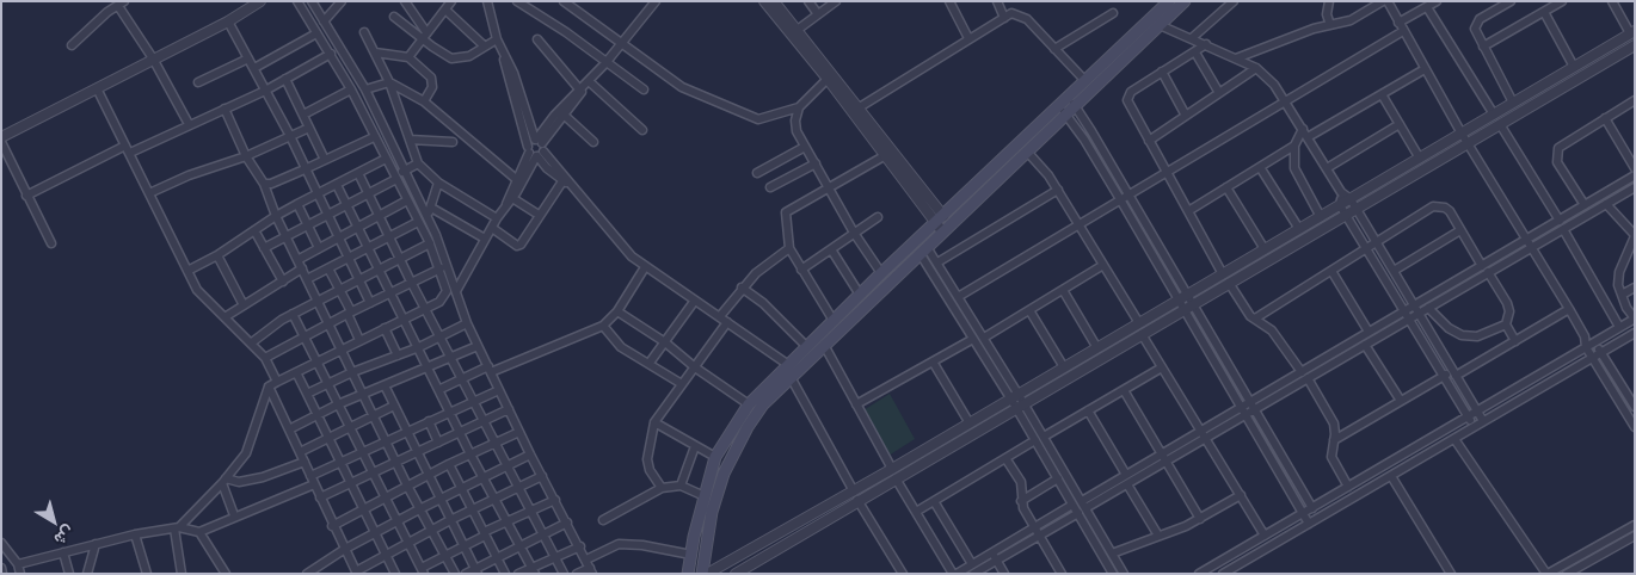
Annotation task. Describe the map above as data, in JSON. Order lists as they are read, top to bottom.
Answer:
{
  "north": "bottom right"
}
